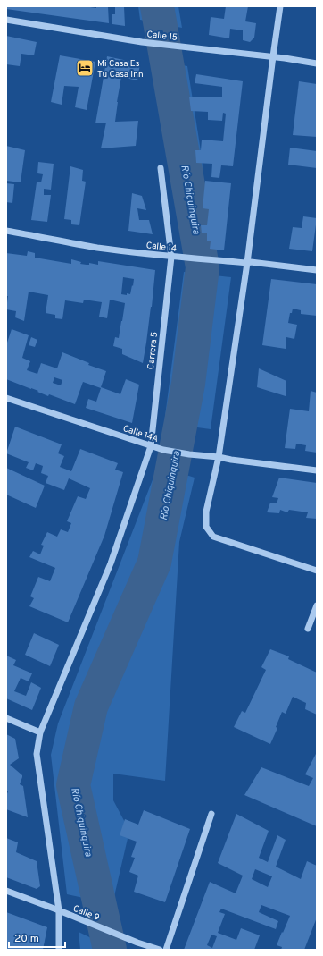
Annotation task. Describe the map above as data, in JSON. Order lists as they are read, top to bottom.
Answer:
{
  "streets": {
    "street": [
      "Calle 15",
      "Calle 14",
      "Carrera 5",
      "Calle 14A",
      "Calle 9"
    ]
  },
  "crossings": [
    ["Calle 14", "Carrera 5"],
    ["Carrera 5", "Calle 14A"],
    ["Carrera 5", "Calle 9"]
  ],
  "water": ["Río Chiquinquira"],
  "places": {
    "hotel": ["Mi Casa Es Tu Casa Inn"]
  },
  "scale_bar": "20 m"
}
